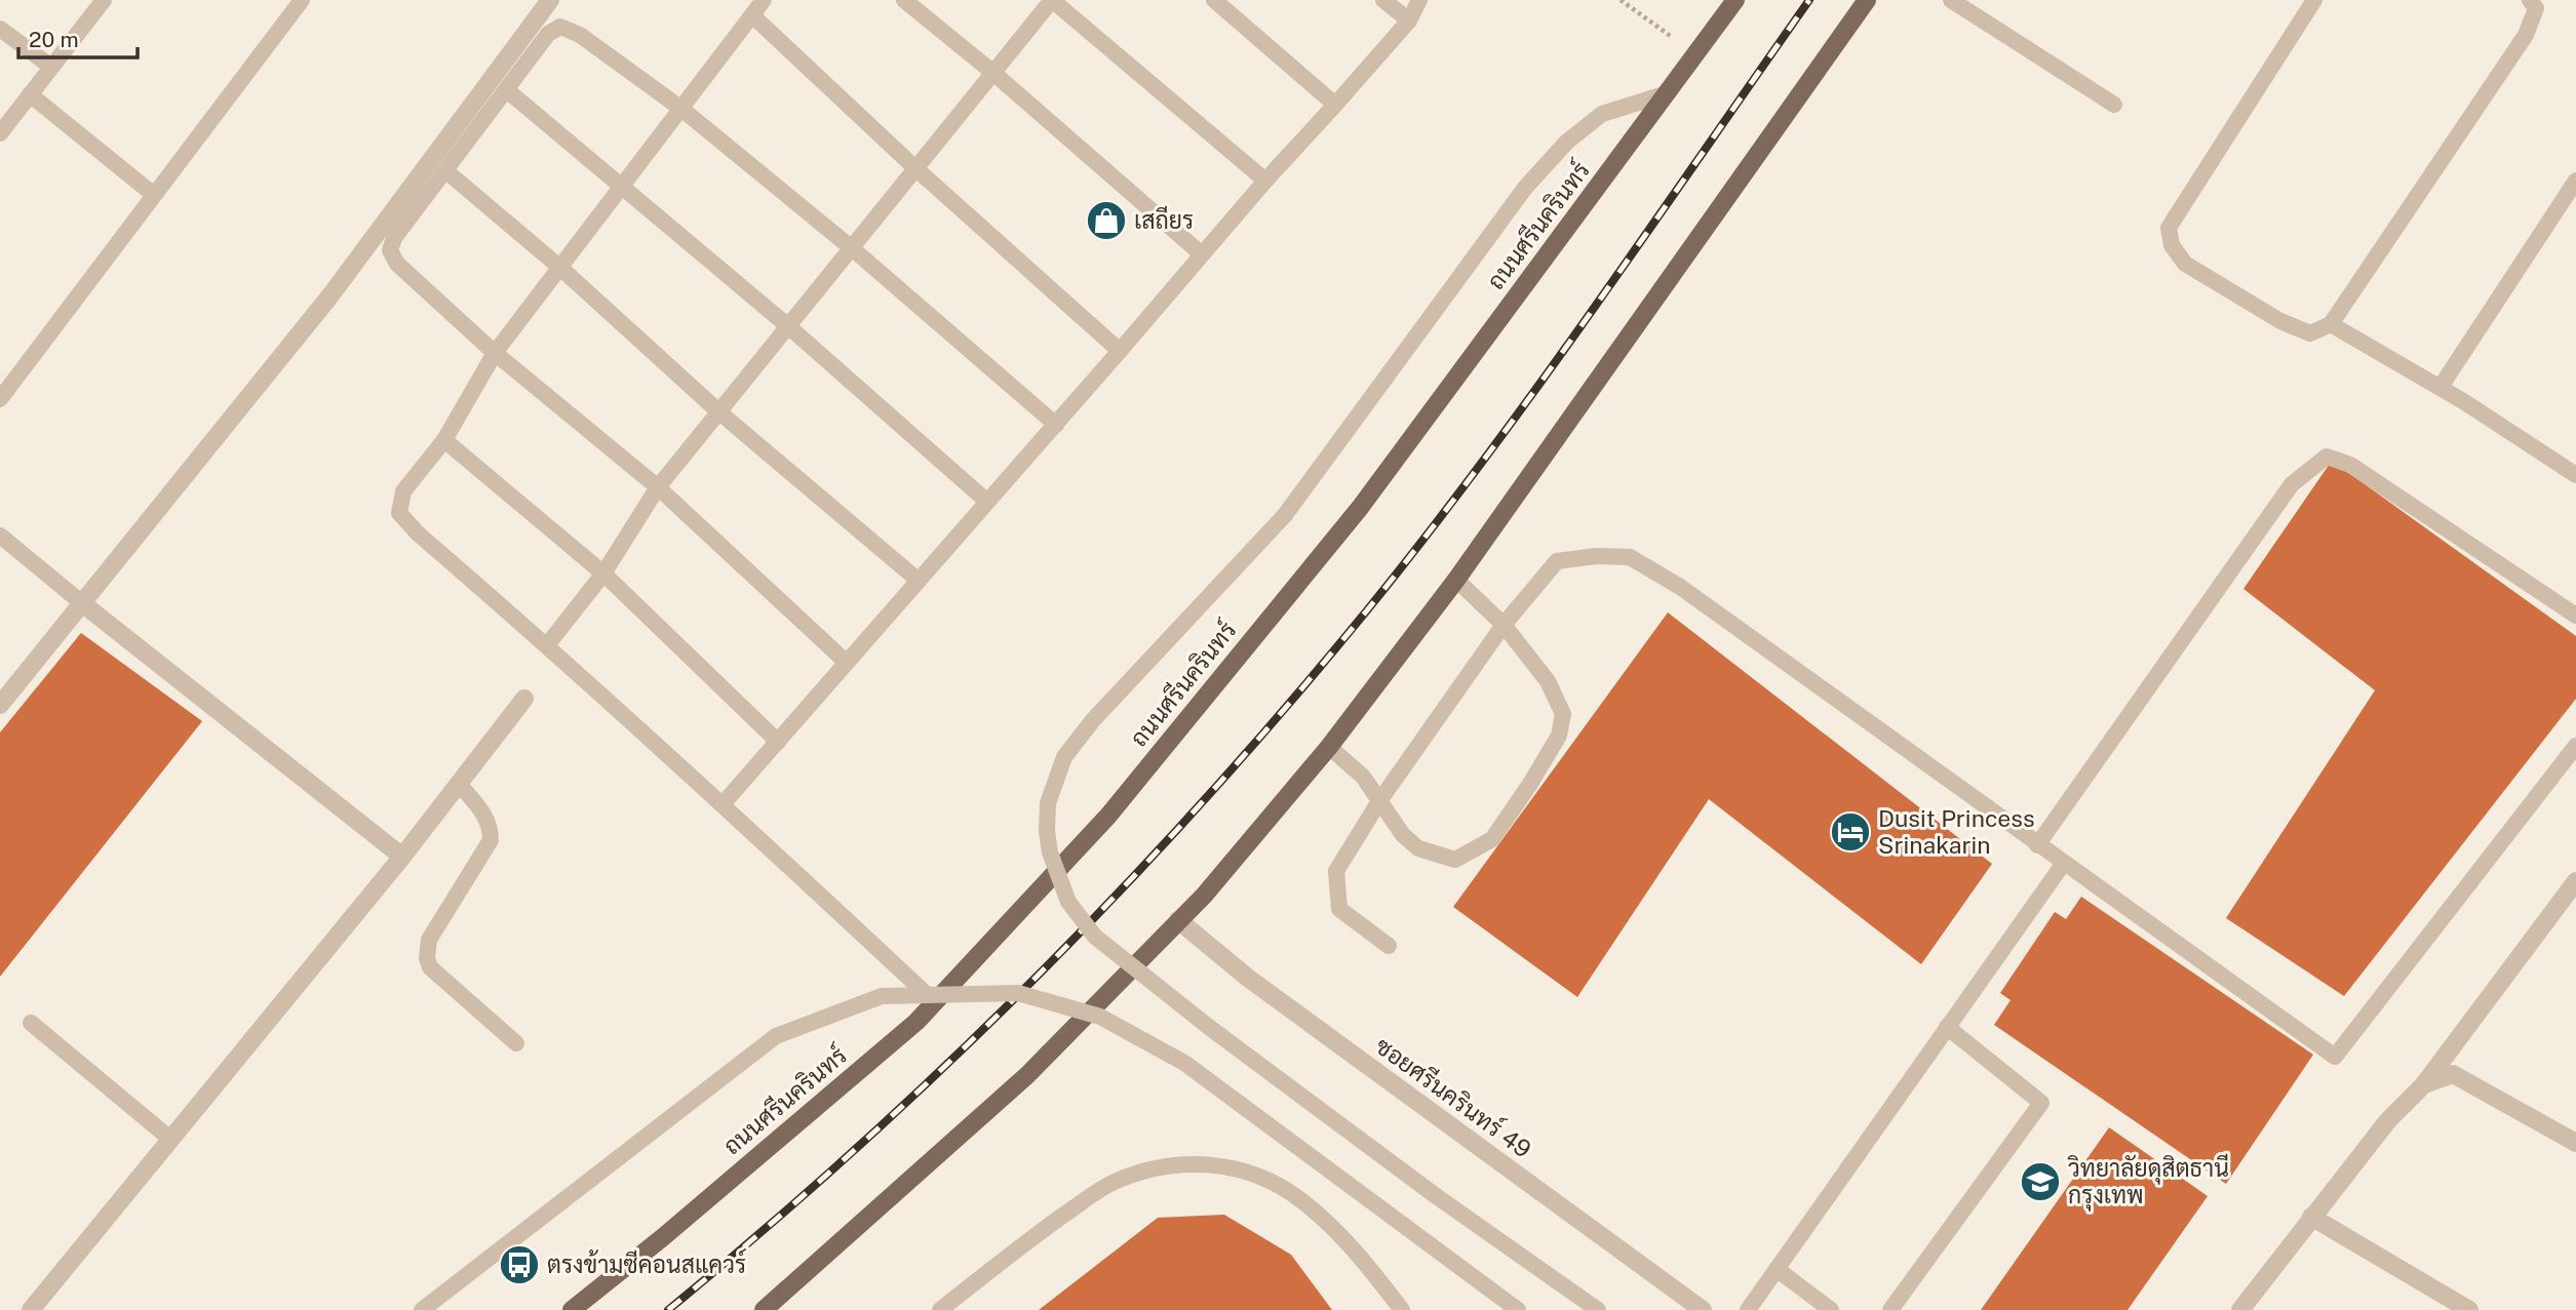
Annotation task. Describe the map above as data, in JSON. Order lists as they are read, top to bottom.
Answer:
{
  "streets": {
    "main road": ["ถนนศรีนครินทร์"],
    "street": ["ซอยศรีนครินทร์ 49"]
  },
  "places": {
    "shop": ["เสถียร"],
    "hotel": ["Dusit Princess Srinakarin"],
    "school or university": ["วิทยาลัยดุสิตธานี กรุงเทพ"],
    "bus stop": ["ตรงข้ามซีคอนสแควร์"]
  },
  "scale_bar": "20 m"
}
